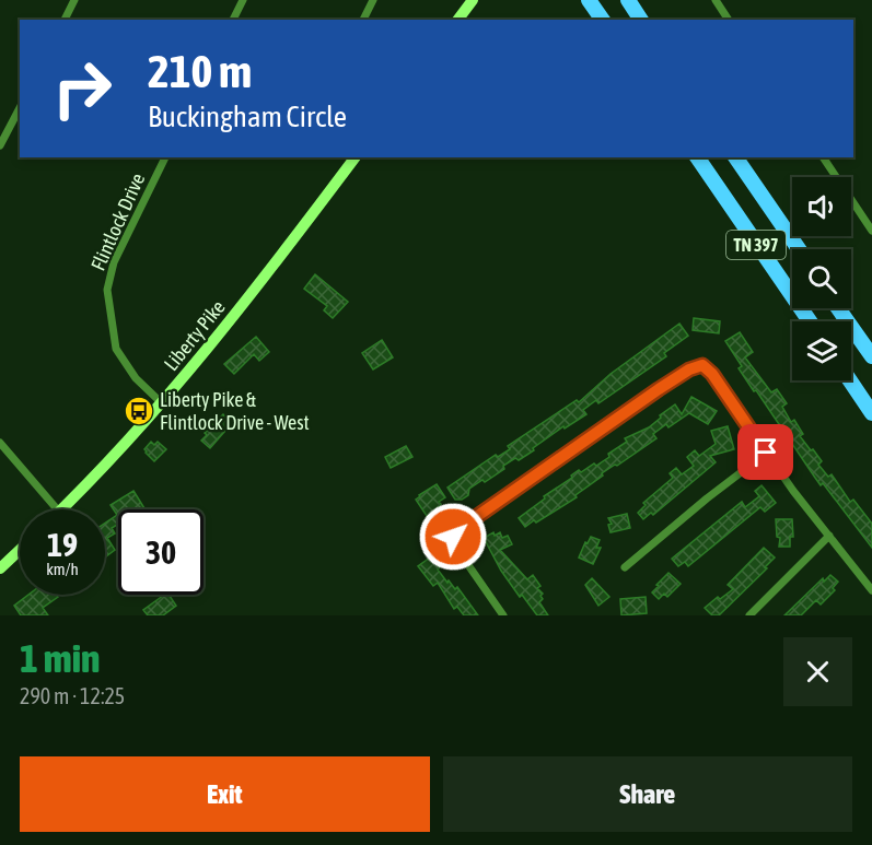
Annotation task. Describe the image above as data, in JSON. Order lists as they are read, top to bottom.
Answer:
{
  "streets": {
    "highway": ["TN 397"],
    "street": ["Flintlock Drive", "Liberty Pike"]
  },
  "crossings": [
    ["Flintlock Drive", "Liberty Pike"]
  ],
  "places": {
    "bus stop": ["Liberty Pike & Flintlock Drive - West"]
  },
  "page": {
    "turn": ["210 m", "Buckingham Circle"],
    "speed": "19 km/h",
    "limit": "30",
    "heading": ["1 min", "290 m · 12:25"],
    "buttons": ["Exit", "Share"]
  }
}
